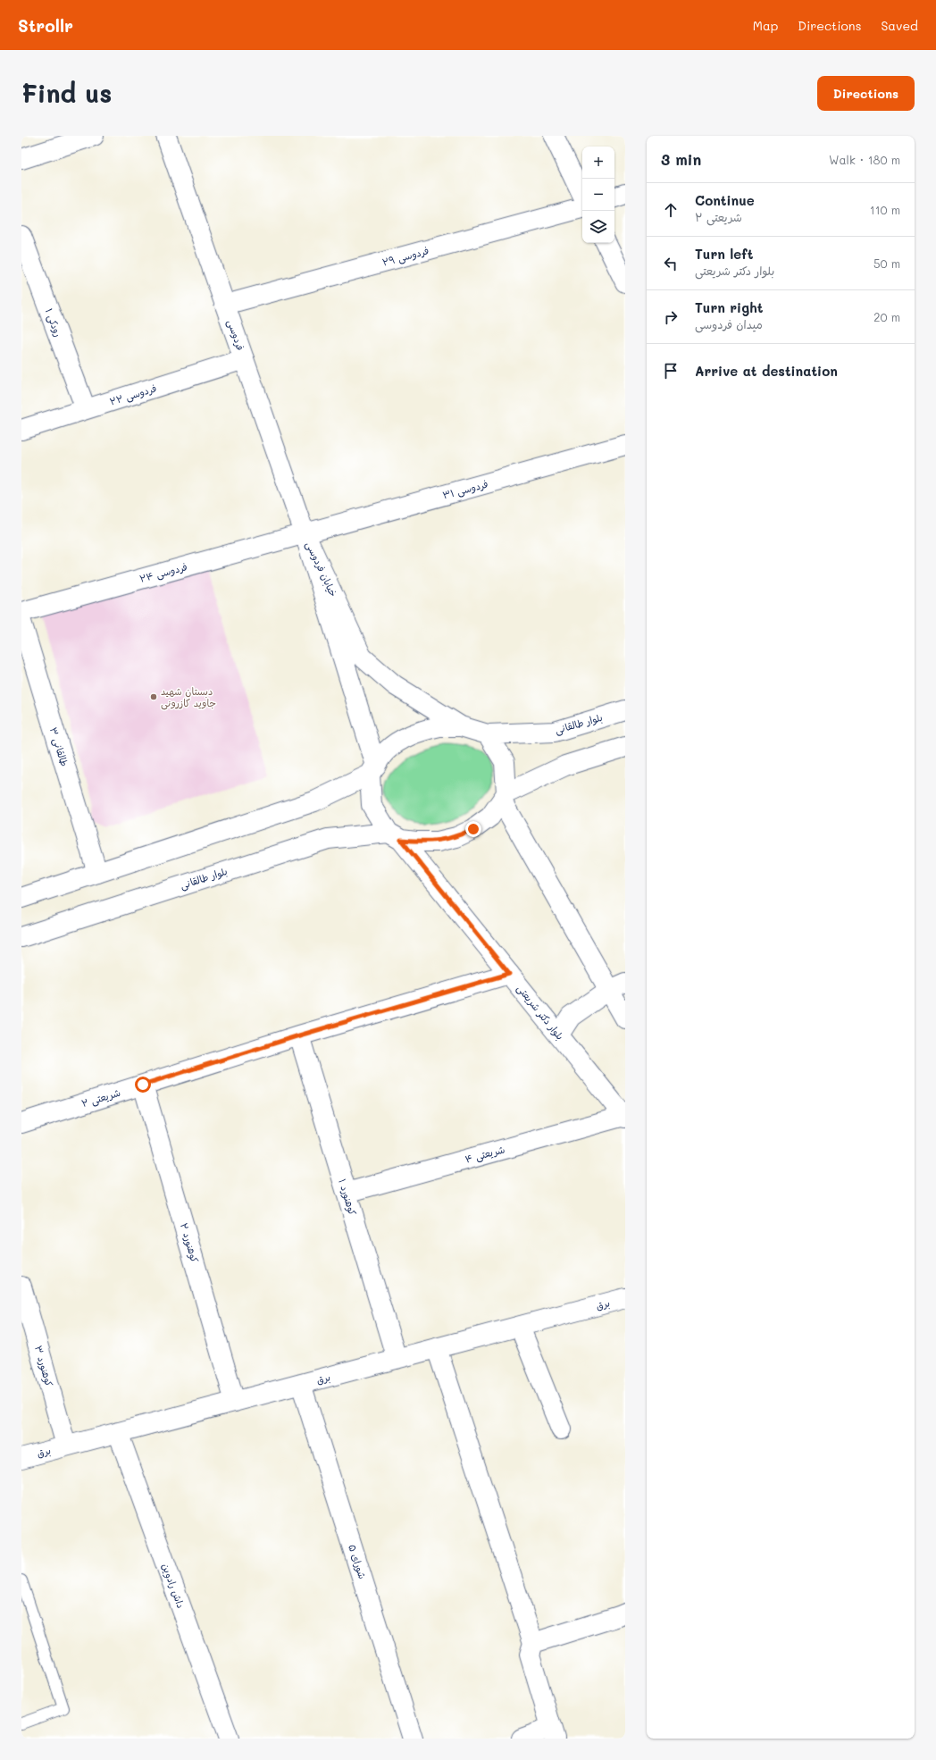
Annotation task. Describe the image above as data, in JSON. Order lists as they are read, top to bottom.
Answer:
{
  "streets": {
    "street": [
      "فردوسی ۲۹",
      "رودکی ۱",
      "فردوسی",
      "فردوسی ۲۲",
      "فردوسی ۳۱",
      "خیابان فردوسی",
      "فردوسی ۲۴",
      "بلوار طالقانی",
      "طالقانی ۳",
      "بلوار دکتر شریعتی",
      "شریعتی ۲",
      "شریعتی ۴",
      "کوهنورد ۱",
      "کوهنورد ۲",
      "برق",
      "کوهنورد ۳",
      "شورای ۵",
      "داش رادوین"
    ]
  },
  "crossings": [
    ["فردوسی ۲۹", "فردوسی"],
    ["رودکی ۱", "فردوسی ۲۲"],
    ["فردوسی", "فردوسی ۲۲"],
    ["فردوسی", "فردوسی ۳۱"],
    ["فردوسی", "خیابان فردوسی"],
    ["فردوسی", "فردوسی ۲۴"],
    ["فردوسی ۳۱", "خیابان فردوسی"],
    ["فردوسی ۳۱", "فردوسی ۲۴"],
    ["خیابان فردوسی", "فردوسی ۲۴"],
    ["خیابان فردوسی", "بلوار طالقانی"],
    ["خیابان فردوسی", "بلوار دکتر شریعتی"],
    ["بلوار طالقانی", "بلوار دکتر شریعتی"],
    ["بلوار دکتر شریعتی", "شریعتی ۲"],
    ["بلوار دکتر شریعتی", "شریعتی ۴"],
    ["شریعتی ۲", "کوهنورد ۱"],
    ["شریعتی ۲", "کوهنورد ۲"],
    ["شریعتی ۴", "کوهنورد ۱"],
    ["کوهنورد ۱", "برق"],
    ["کوهنورد ۲", "برق"],
    ["برق", "کوهنورد ۳"],
    ["برق", "شورای ۵"],
    ["برق", "داش رادوین"]
  ],
  "places": ["دبستان شهید جاوید کازرونی"],
  "page": {
    "header": "Strollr",
    "nav": ["Map", "Directions", "Saved"],
    "buttons": "Directions",
    "title": "Find us",
    "heading": ["3 min", "Walk · 180 m"],
    "map_buttons": ["+", "−"],
    "list": [
      ["Continue", "شریعتی ۲", "110 m"],
      ["Turn left", "بلوار دکتر شریعتی", "50 m"],
      ["Turn right", "میدان فردوسی", "20 m"],
      "Arrive at destination"
    ]
  }
}
